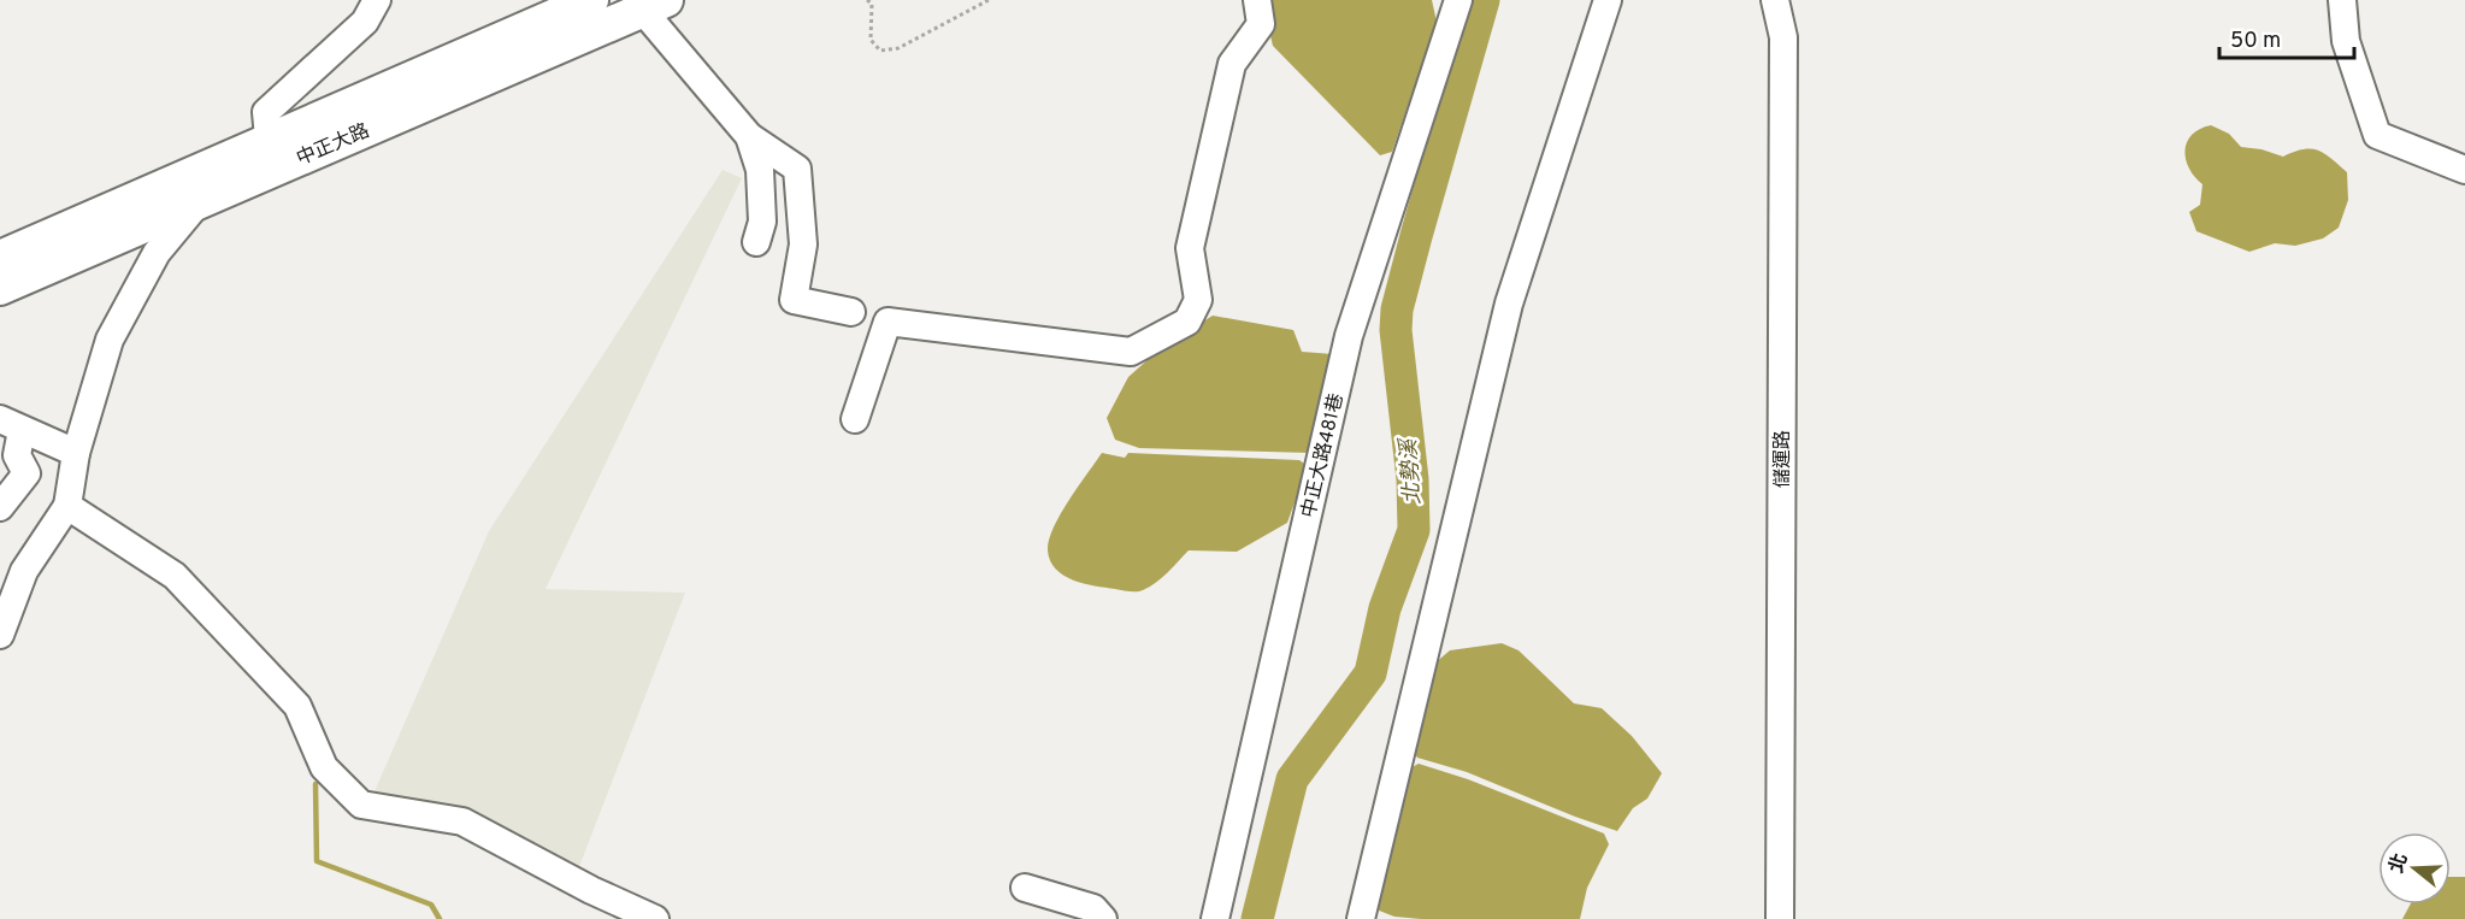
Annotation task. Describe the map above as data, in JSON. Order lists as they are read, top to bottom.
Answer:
{
  "streets": {
    "main road": ["中正大路"],
    "street": ["中正大路481巷", "儲運路"]
  },
  "water": ["北勢溪"],
  "scale_bar": "50 m",
  "north": "left"
}
